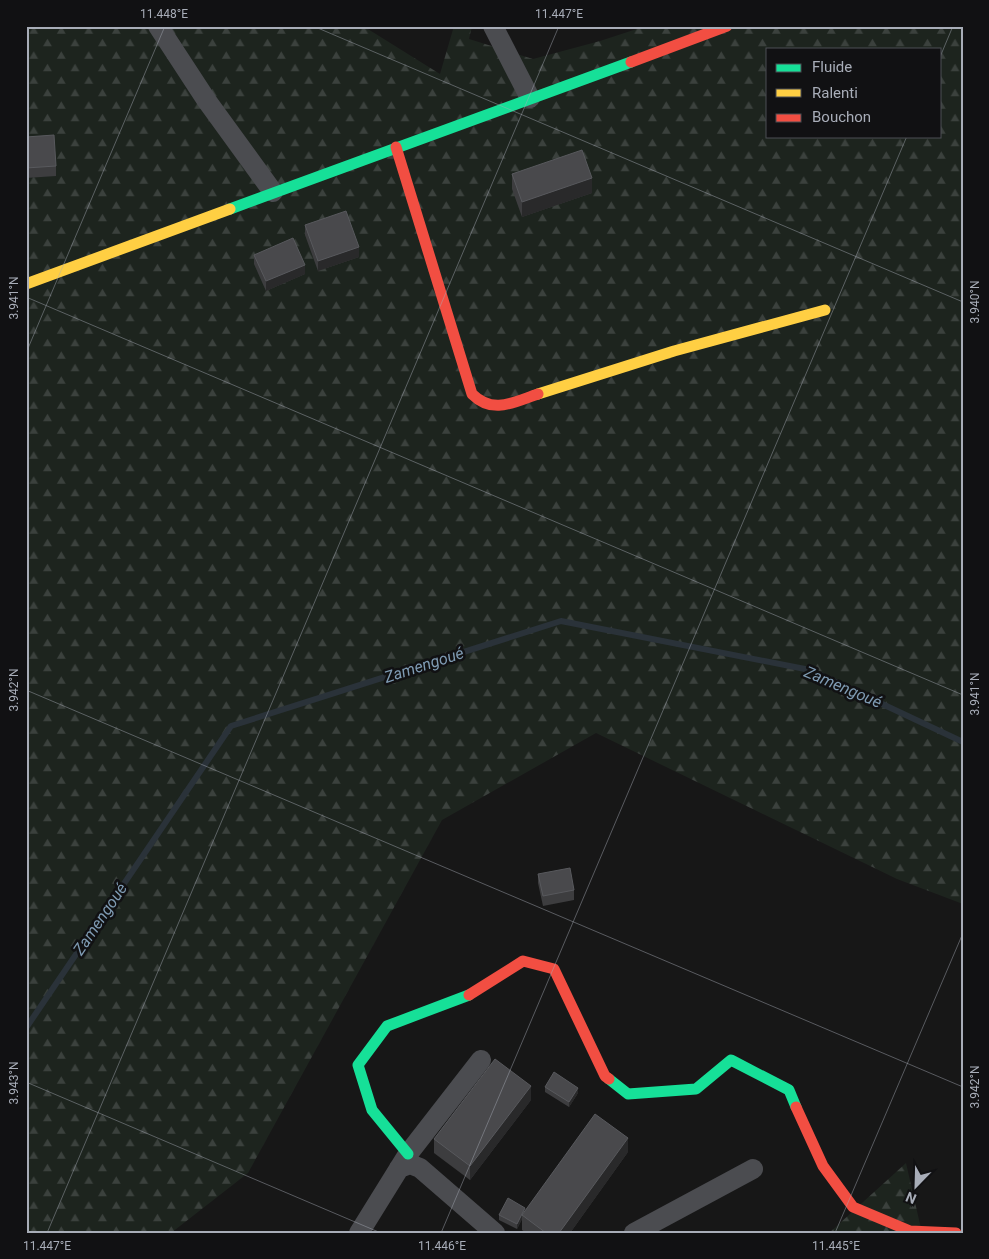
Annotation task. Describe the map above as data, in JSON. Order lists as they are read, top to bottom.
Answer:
{
  "water": ["Zamengoué"],
  "legend": ["Fluide", "Ralenti", "Bouchon"],
  "north": "bottom left",
  "coordinates": [
    "11.448°E",
    "11.447°E",
    "3.941°N",
    "3.940°N",
    "3.942°N",
    "3.943°N",
    "11.446°E",
    "11.445°E"
  ]
}
